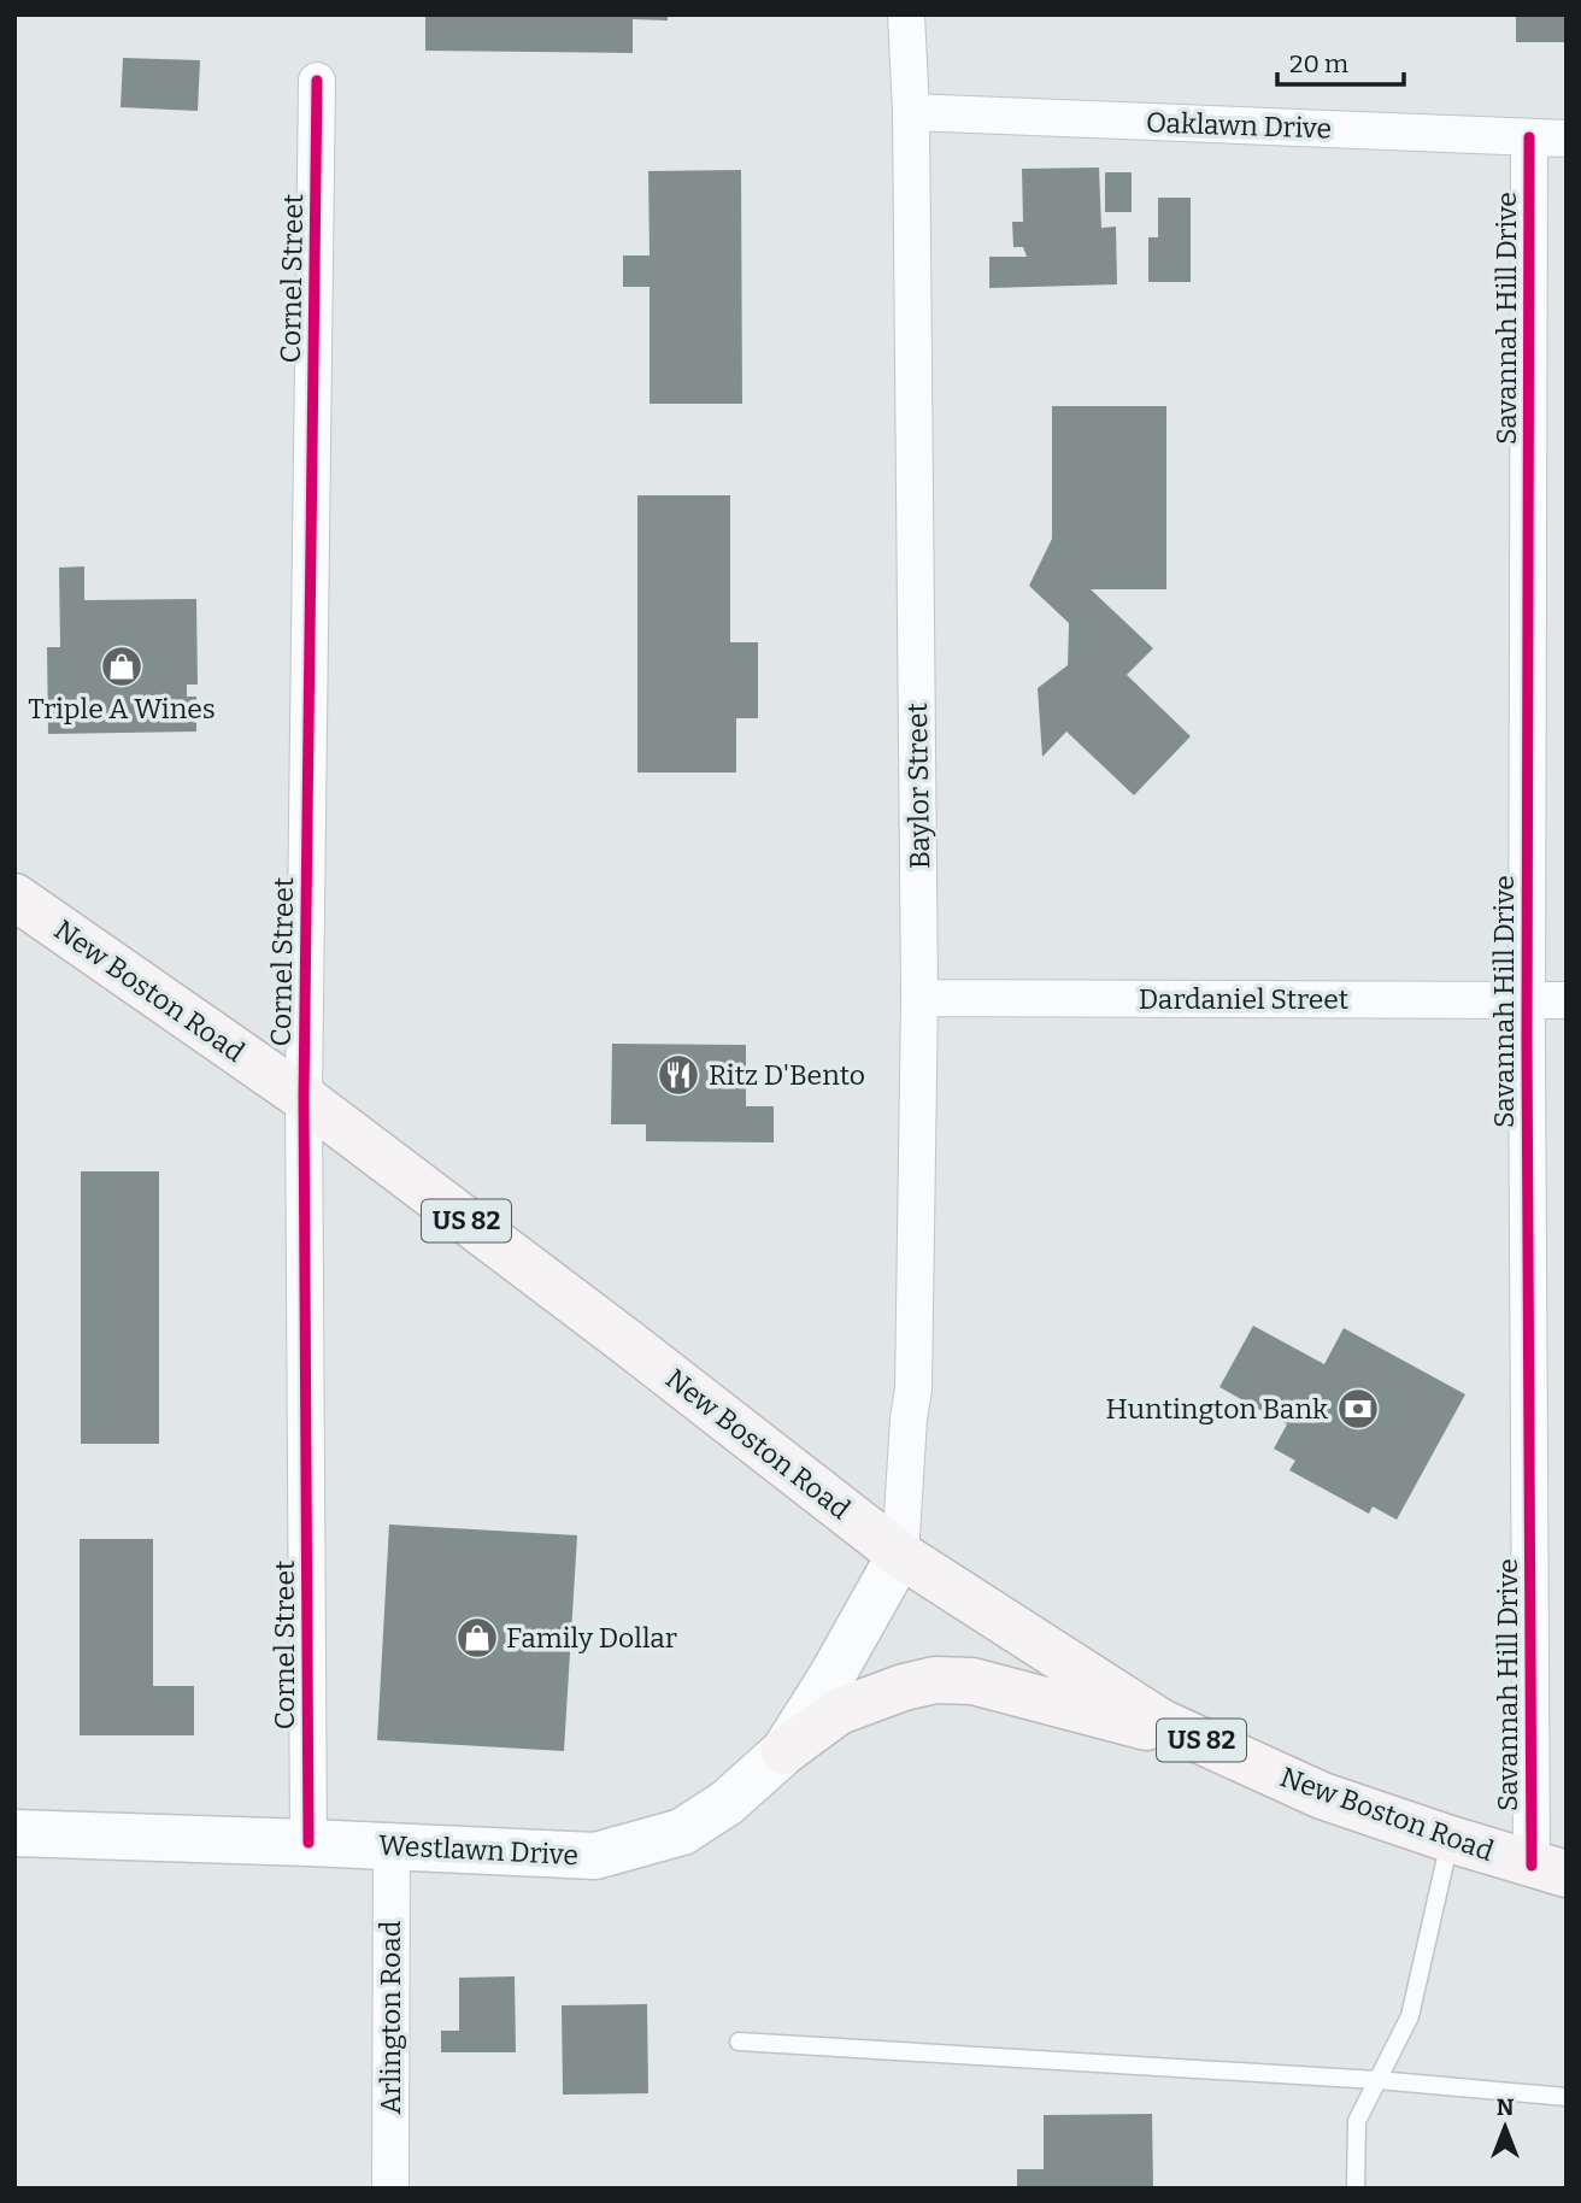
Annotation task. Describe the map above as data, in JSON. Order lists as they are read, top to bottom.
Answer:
{
  "streets": {
    "main road": ["New Boston Road", "US 82", "Westlawn Drive"],
    "street": [
      "Oaklawn Drive",
      "Cornel Street",
      "Savannah Hill Drive",
      "Baylor Street",
      "Dardaniel Street",
      "Arlington Road"
    ]
  },
  "crossings": [
    ["Oaklawn Drive", "Savannah Hill Drive"],
    ["Oaklawn Drive", "Baylor Street"],
    ["Cornel Street", "New Boston Road"],
    ["Cornel Street", "Westlawn Drive"],
    ["Savannah Hill Drive", "New Boston Road"],
    ["Savannah Hill Drive", "Dardaniel Street"],
    ["Baylor Street", "New Boston Road"],
    ["Baylor Street", "Dardaniel Street"],
    ["Baylor Street", "Westlawn Drive"],
    ["New Boston Road", "Westlawn Drive"],
    ["Westlawn Drive", "Arlington Road"]
  ],
  "places": {
    "shop": ["Triple A Wines", "Family Dollar"],
    "restaurant": ["Ritz D'Bento"],
    "bank": ["Huntington Bank"]
  },
  "scale_bar": "20 m",
  "north": "top"
}
